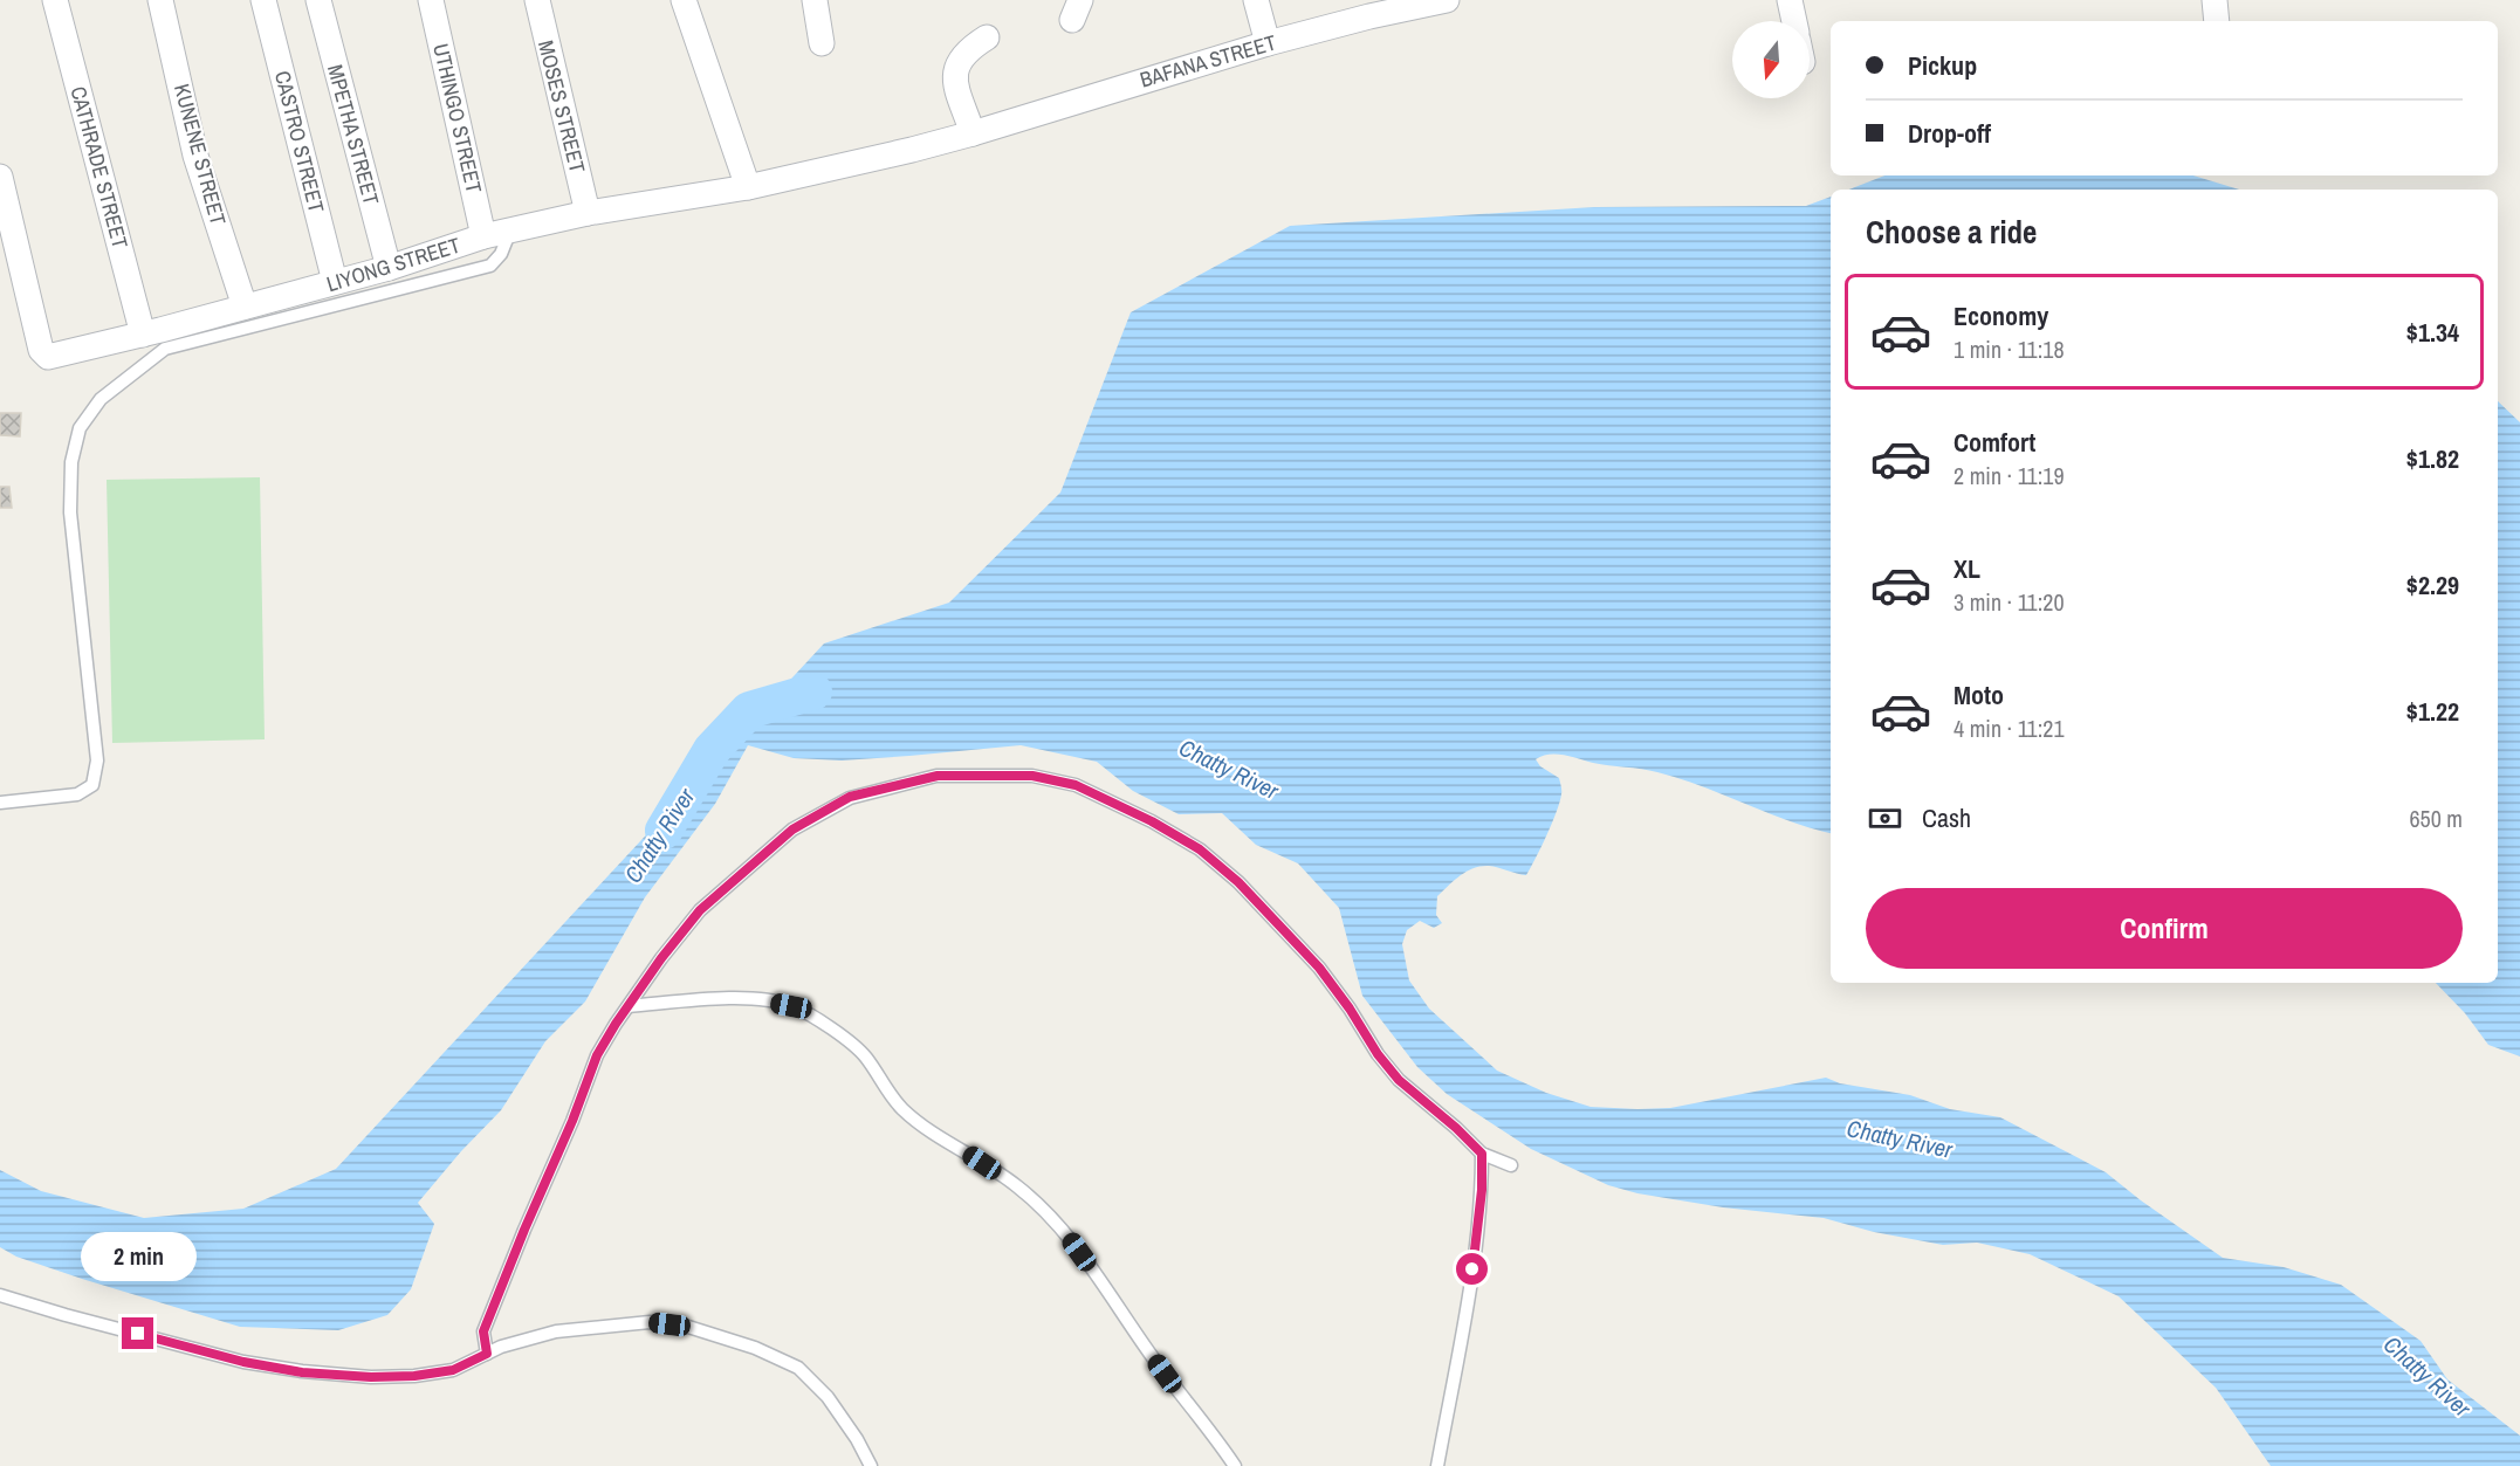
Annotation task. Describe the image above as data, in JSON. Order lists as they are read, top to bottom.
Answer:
{
  "streets": {
    "street": [
      "BAFANA STREET",
      "MOSES STREET",
      "UTHINGO STREET",
      "MPETHA STREET",
      "CASTRO STREET",
      "KUNENE STREET",
      "CATHRADE STREET",
      "LIYONG STREET"
    ]
  },
  "crossings": [
    ["BAFANA STREET", "LIYONG STREET"],
    ["MOSES STREET", "LIYONG STREET"],
    ["UTHINGO STREET", "LIYONG STREET"],
    ["MPETHA STREET", "LIYONG STREET"],
    ["CASTRO STREET", "LIYONG STREET"],
    ["KUNENE STREET", "LIYONG STREET"],
    ["CATHRADE STREET", "LIYONG STREET"]
  ],
  "water": ["Chatty River"],
  "north": "bottom",
  "page": {
    "banner": ["Pickup", "Drop-off"],
    "heading": "Choose a ride",
    "list": [
      {
        "name": "Economy",
        "note": "1 min · 11:18",
        "value": "$1.34"
      },
      {
        "name": "Comfort",
        "note": "2 min · 11:19",
        "value": "$1.82"
      },
      {
        "name": "XL",
        "note": "3 min · 11:20",
        "value": "$2.29"
      },
      {
        "name": "Moto",
        "note": "4 min · 11:21",
        "value": "$1.22"
      }
    ],
    "pay": ["Cash", "650 m"],
    "buttons": "Confirm",
    "bubble": "2 min"
  }
}
